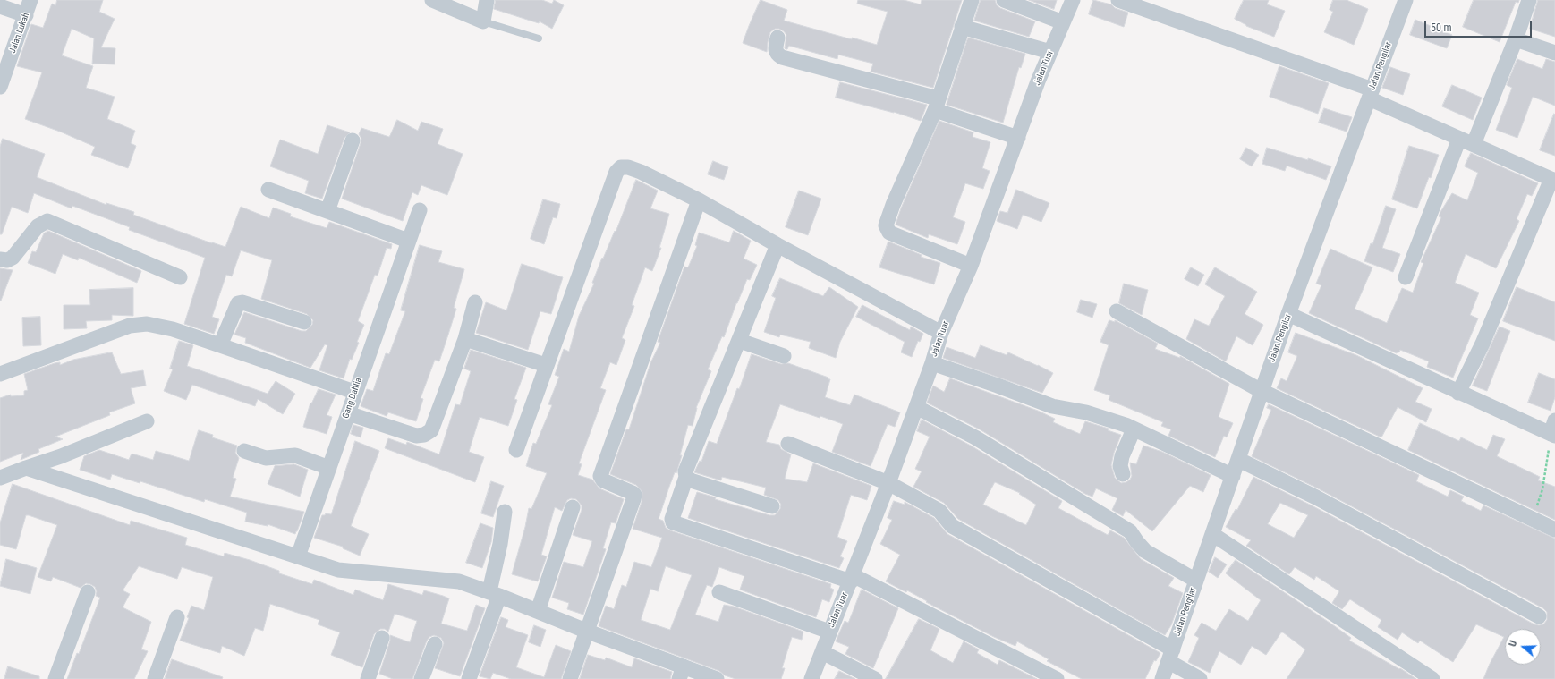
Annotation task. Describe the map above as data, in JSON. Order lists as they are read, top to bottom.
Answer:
{
  "streets": {
    "street": [
      "Jalan Lukah",
      "Jalan Pengilar",
      "Jalan Tuar",
      "Gang Dahlia"
    ]
  },
  "scale_bar": "50 m",
  "north": "left"
}
